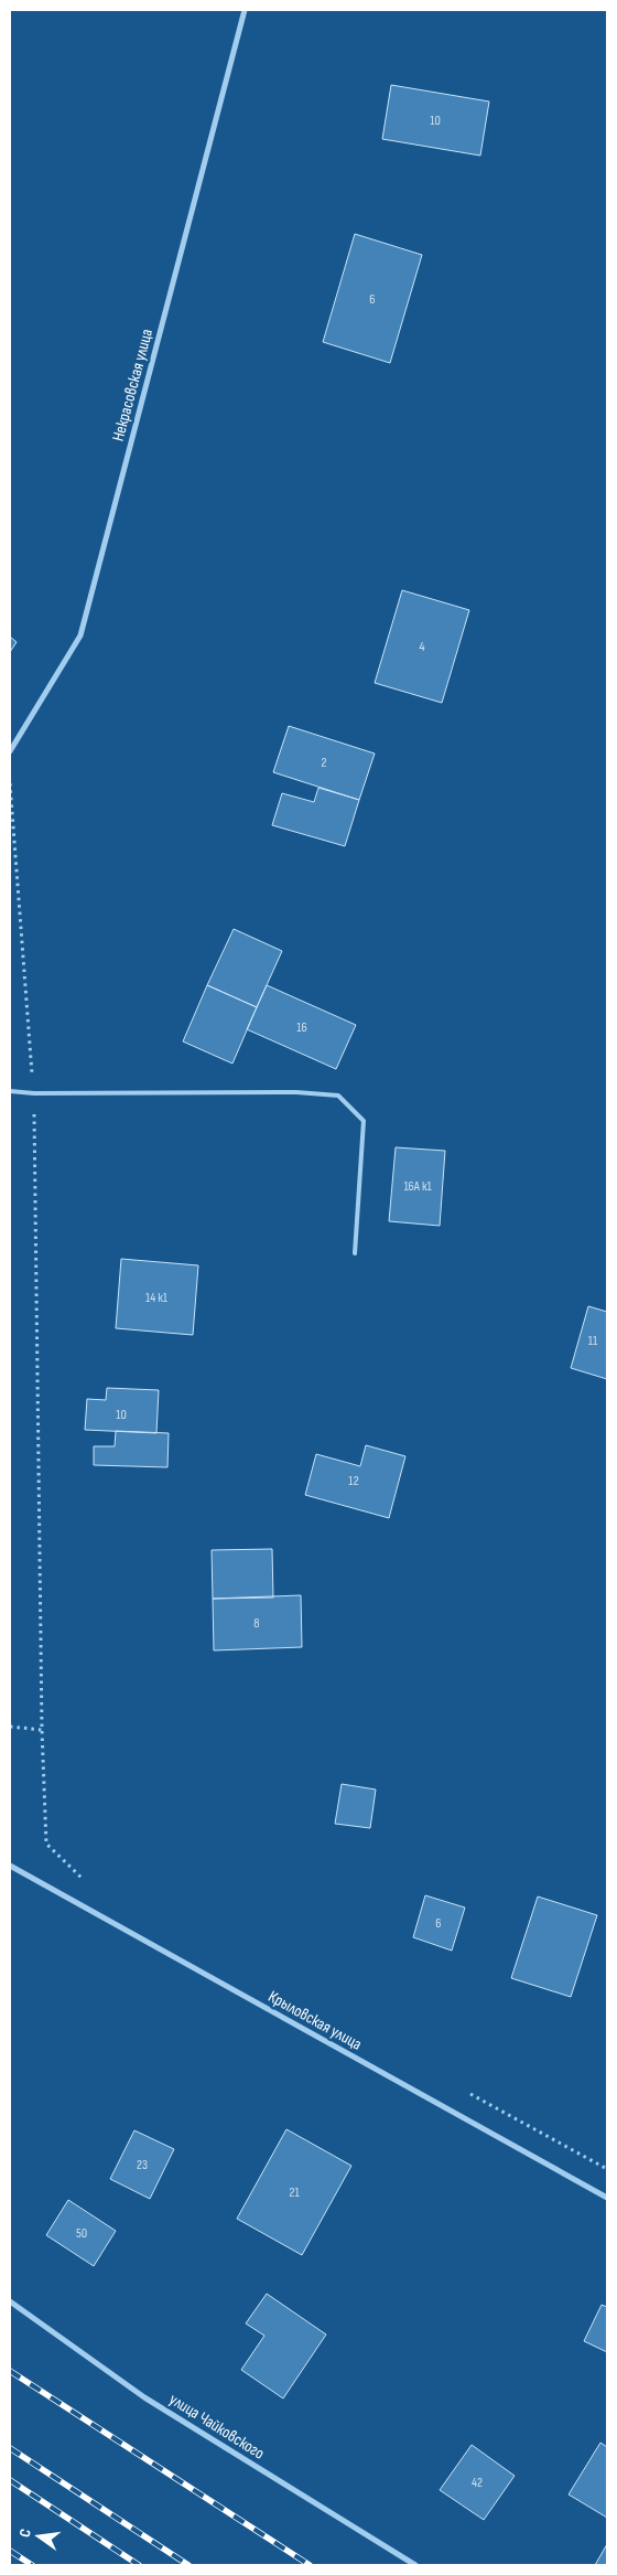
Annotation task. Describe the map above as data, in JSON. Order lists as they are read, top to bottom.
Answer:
{
  "streets": {
    "street": ["Некрасовская улица", "Крыловская улица", "улица Чайковского"]
  },
  "house_numbers": [
    "10",
    "6",
    "4",
    "2",
    "16",
    "16А к1",
    "14 к1",
    "11",
    "10",
    "12",
    "8",
    "6",
    "23",
    "21",
    "50",
    "42"
  ],
  "north": "left"
}
